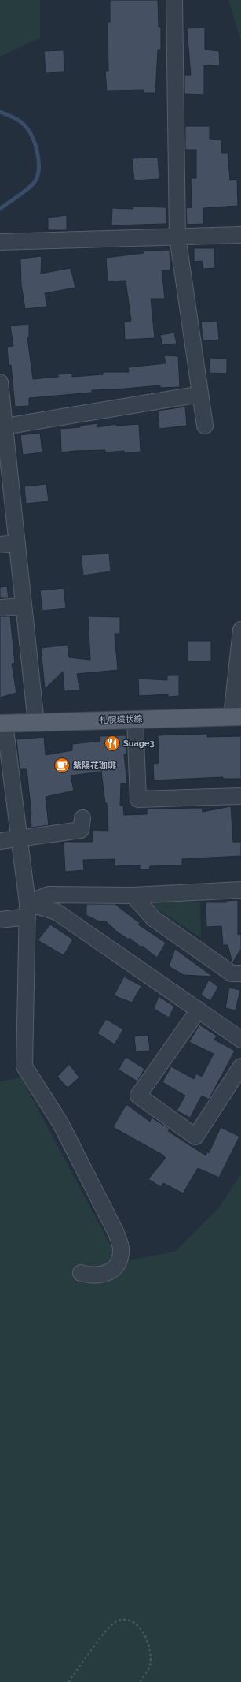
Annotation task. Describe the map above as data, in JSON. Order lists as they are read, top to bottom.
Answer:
{
  "streets": {
    "main road": ["札幌環状線"]
  },
  "places": {
    "restaurant": ["Suage3"],
    "cafe": ["紫陽花珈琲"]
  }
}
